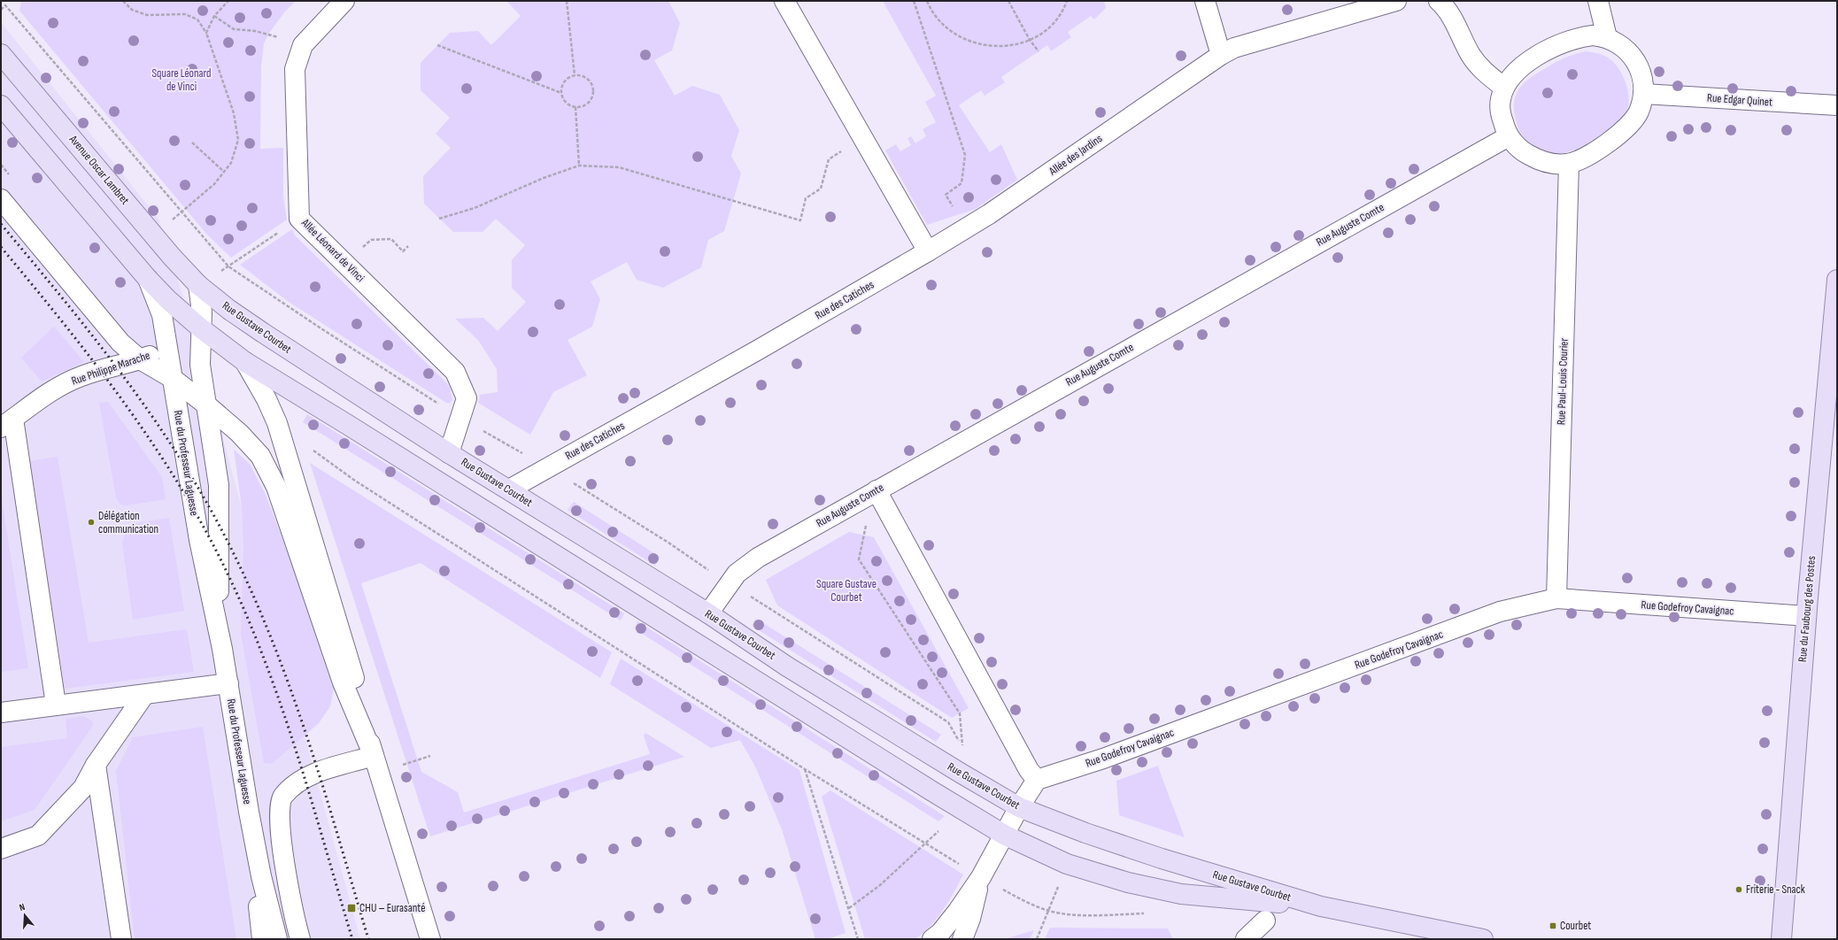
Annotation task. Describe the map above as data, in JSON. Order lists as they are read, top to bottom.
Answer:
{
  "streets": {
    "main road": ["Avenue Oscar Lambret", "Rue Gustave Courbet", "Rue du Faubourg des Postes"],
    "street": [
      "Rue Edgar Quinet",
      "Allée des Jardins",
      "Rue Auguste Comte",
      "Allée Léonard de Vinci",
      "Rue des Catiches",
      "Rue Philippe Marache",
      "Rue Paul-Louis Courier",
      "Rue du Professeur Laguesse",
      "Rue Godefroy Cavaignac"
    ]
  },
  "crossings": [
    ["Allée des Jardins", "Rue des Catiches"],
    ["Avenue Oscar Lambret", "Rue Gustave Courbet"],
    ["Avenue Oscar Lambret", "Rue du Professeur Laguesse"],
    ["Rue Auguste Comte", "Rue Gustave Courbet"],
    ["Allée Léonard de Vinci", "Rue Gustave Courbet"],
    ["Rue des Catiches", "Rue Gustave Courbet"],
    ["Rue Gustave Courbet", "Rue du Professeur Laguesse"],
    ["Rue Philippe Marache", "Rue du Professeur Laguesse"],
    ["Rue Paul-Louis Courier", "Rue Godefroy Cavaignac"],
    ["Rue Godefroy Cavaignac", "Rue du Faubourg des Postes"]
  ],
  "parks": ["Square Léonard de Vinci", "Square Gustave Courbet"],
  "places": {
    "other": ["Délégation communication", "Friterie - Snack"],
    "transit": ["CHU – Eurasanté", "Courbet"]
  },
  "north": "top"
}
